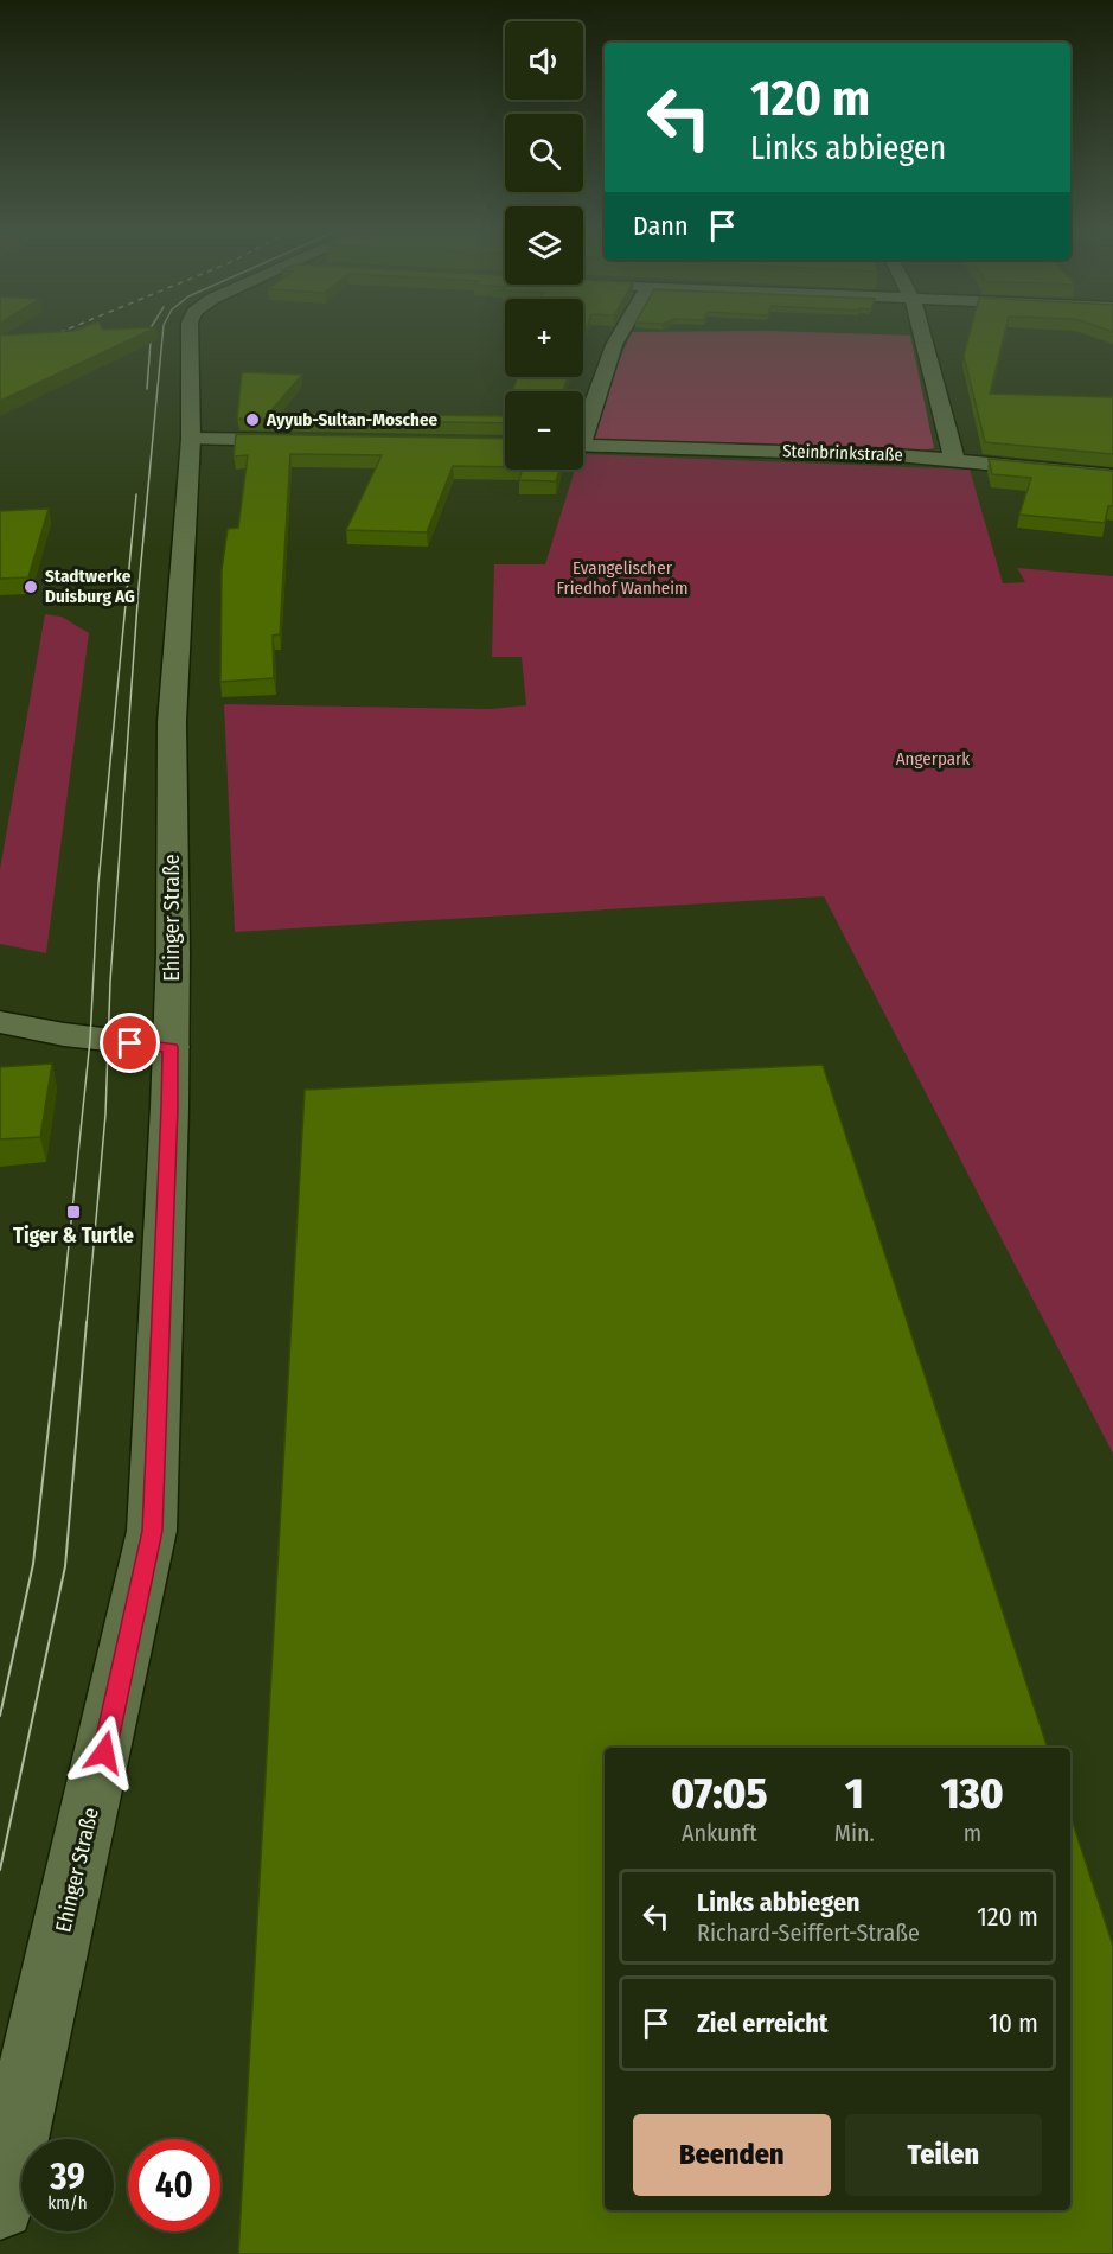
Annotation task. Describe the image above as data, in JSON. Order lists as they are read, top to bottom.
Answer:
{
  "streets": {
    "street": ["Steinbrinkstraße", "Ehinger Straße"]
  },
  "parks": ["Evangelischer Friedhof Wanheim", "Angerpark"],
  "places": {
    "other": ["Ayyub-Sultan-Moschee", "Stadtwerke Duisburg AG"],
    "transit": ["Tiger & Turtle"]
  },
  "page": {
    "map_buttons": ["+", "−"],
    "turn": ["120 m", "Links abbiegen"],
    "then": "Dann",
    "eta": [
      "07:05",
      "Ankunft",
      "1",
      "Min.",
      "130",
      "m"
    ],
    "list": [
      {
        "name": "Links abbiegen",
        "note": "Richard-Seiffert-Straße",
        "value": "120 m"
      },
      {
        "name": "Ziel erreicht",
        "value": "10 m"
      }
    ],
    "buttons": ["Beenden", "Teilen"],
    "speed": "39 km/h",
    "limit": "40"
  }
}
